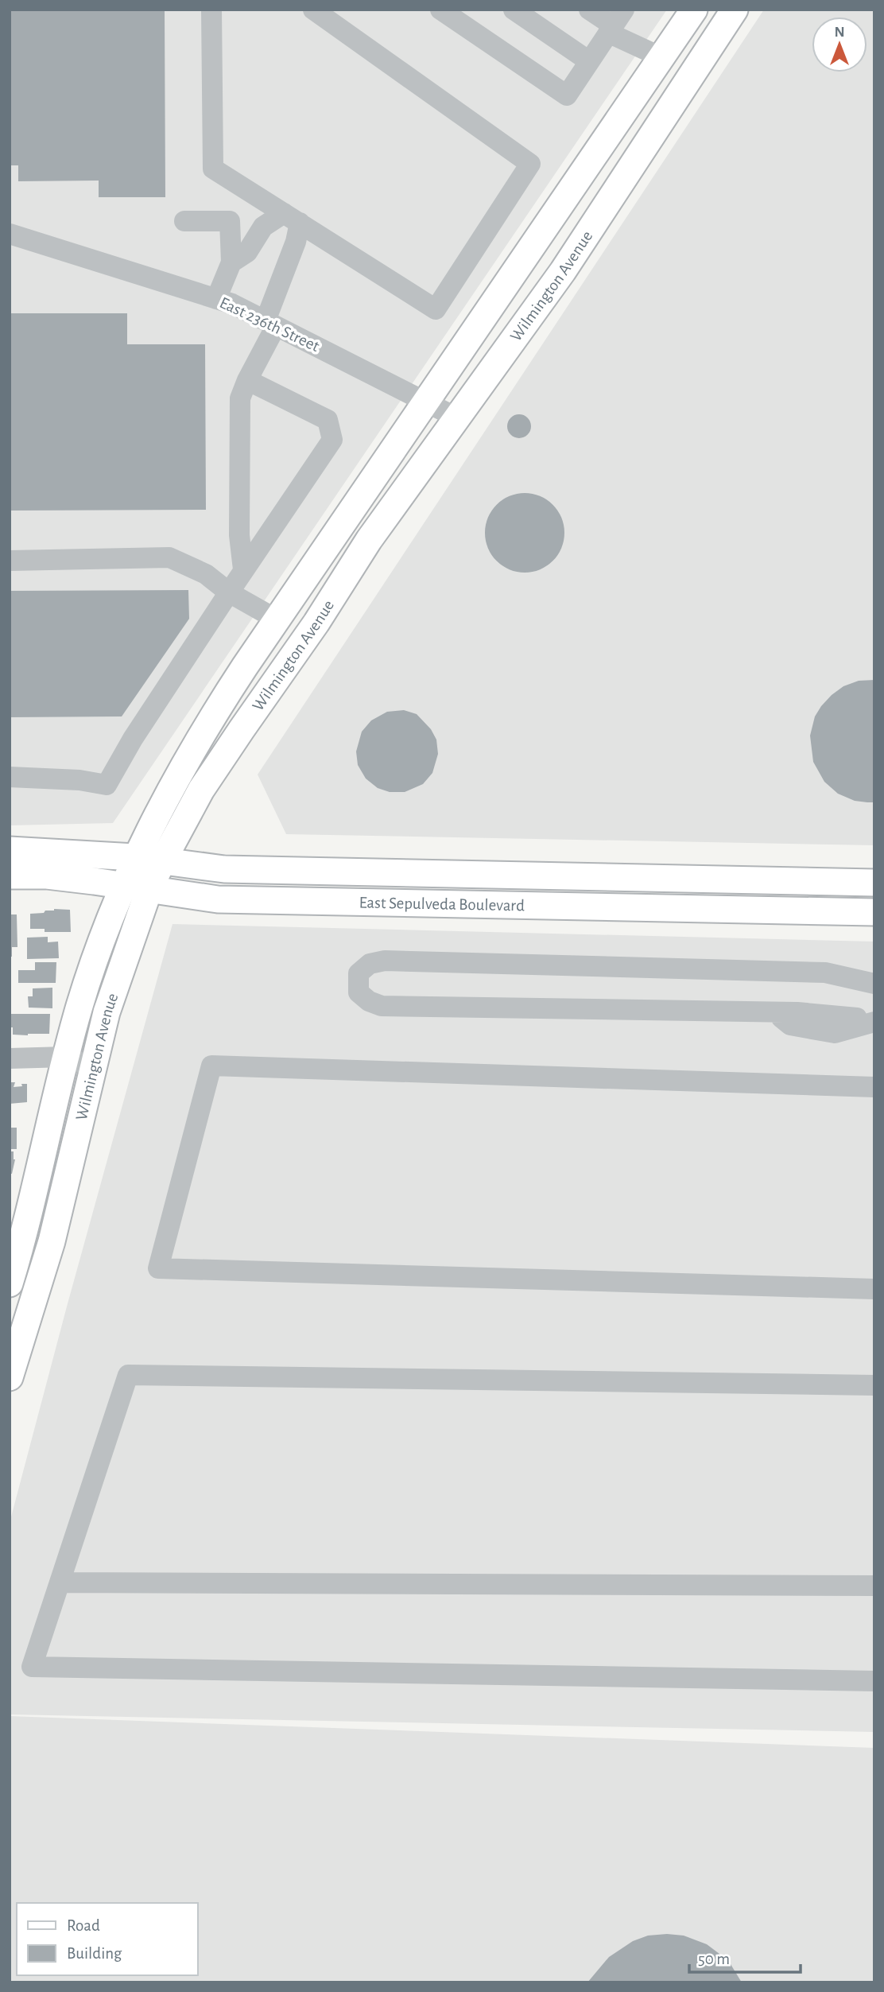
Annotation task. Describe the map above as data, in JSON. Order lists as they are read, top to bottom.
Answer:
{
  "streets": {
    "main road": ["Wilmington Avenue", "East Sepulveda Boulevard"],
    "street": ["East 236th Street"]
  },
  "crossings": [
    ["Wilmington Avenue", "East 236th Street"],
    ["Wilmington Avenue", "East Sepulveda Boulevard"]
  ],
  "legend": ["Road", "Building"],
  "scale_bar": "50 m",
  "north": "top"
}
